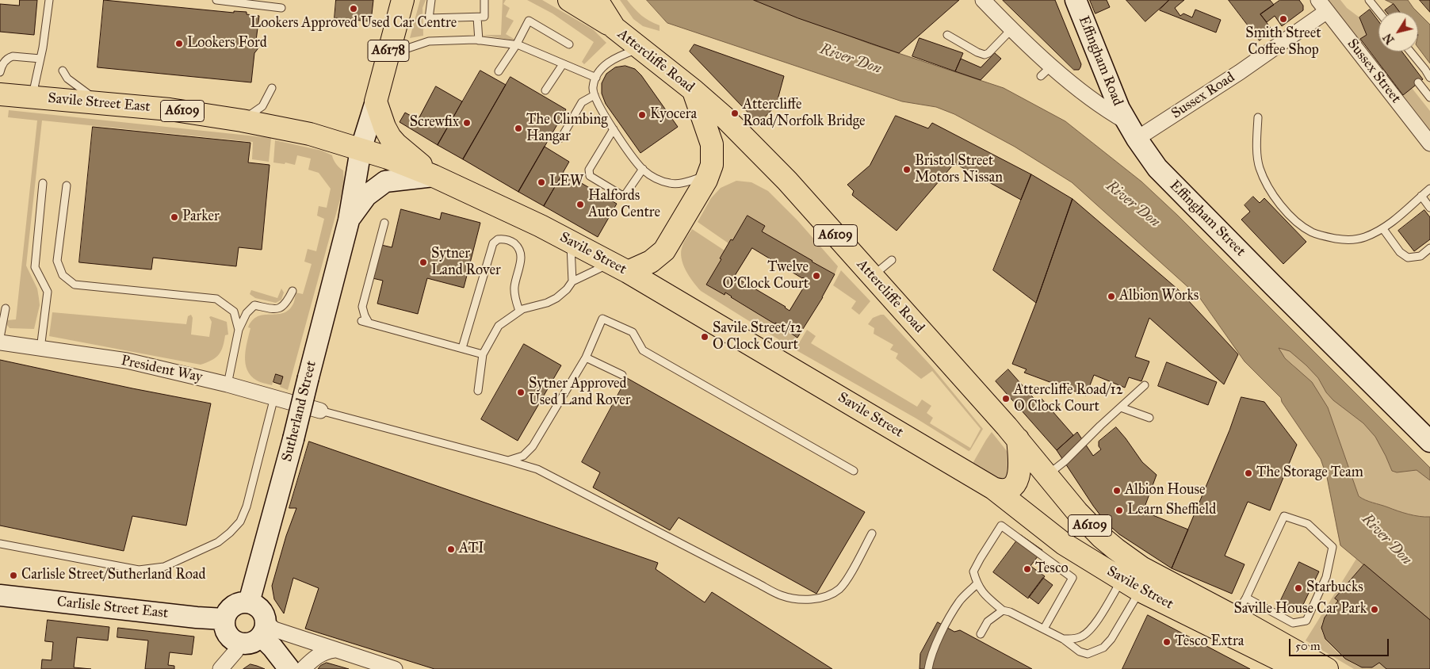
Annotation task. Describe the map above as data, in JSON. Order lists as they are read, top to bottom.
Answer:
{
  "streets": {
    "main road": [
      "A6178",
      "Attercliffe Road",
      "Effingham Road",
      "Savile Street East",
      "A6109",
      "Effingham Street",
      "Savile Street",
      "Sutherland Street",
      "Carlisle Street East"
    ],
    "street": ["Sussex Street", "Sussex Road", "President Way"]
  },
  "crossings": [
    ["Attercliffe Road", "A6109"],
    ["Attercliffe Road", "Savile Street"],
    ["Effingham Road", "Sussex Road"],
    ["Effingham Road", "Effingham Street"],
    ["Sussex Street", "Sussex Road"],
    ["Sussex Road", "Effingham Street"],
    ["Savile Street East", "Savile Street"],
    ["Savile Street East", "Sutherland Street"],
    ["Savile Street", "Sutherland Street"],
    ["Sutherland Street", "Carlisle Street East"]
  ],
  "water": ["River Don"],
  "places": [
    "Lookers Approved Used Car Centre",
    "Smith Street Coffee Shop",
    "Lookers Ford",
    "Attercliffe Road/Norfolk Bridge",
    "Kyocera",
    "Screwfix",
    "The Climbing Hangar",
    "Bristol Street Motors Nissan",
    "LEW",
    "Halfords Auto Centre",
    "Parker",
    "Sytner Land Rover",
    "Twelve O'Clock Court",
    "Albion Works",
    "Savile Street/12 O Clock Court",
    "Sytner Approved Used Land Rover",
    "Attercliffe Road/12 O Clock Court",
    "The Storage Team",
    "Albion House",
    "Learn Sheffield",
    "ATI",
    "Tesco",
    "Carlisle Street/Sutherland Road",
    "Starbucks",
    "Saville House Car Park",
    "Tesco Extra"
  ],
  "scale_bar": "50 m",
  "north": "bottom left"
}
